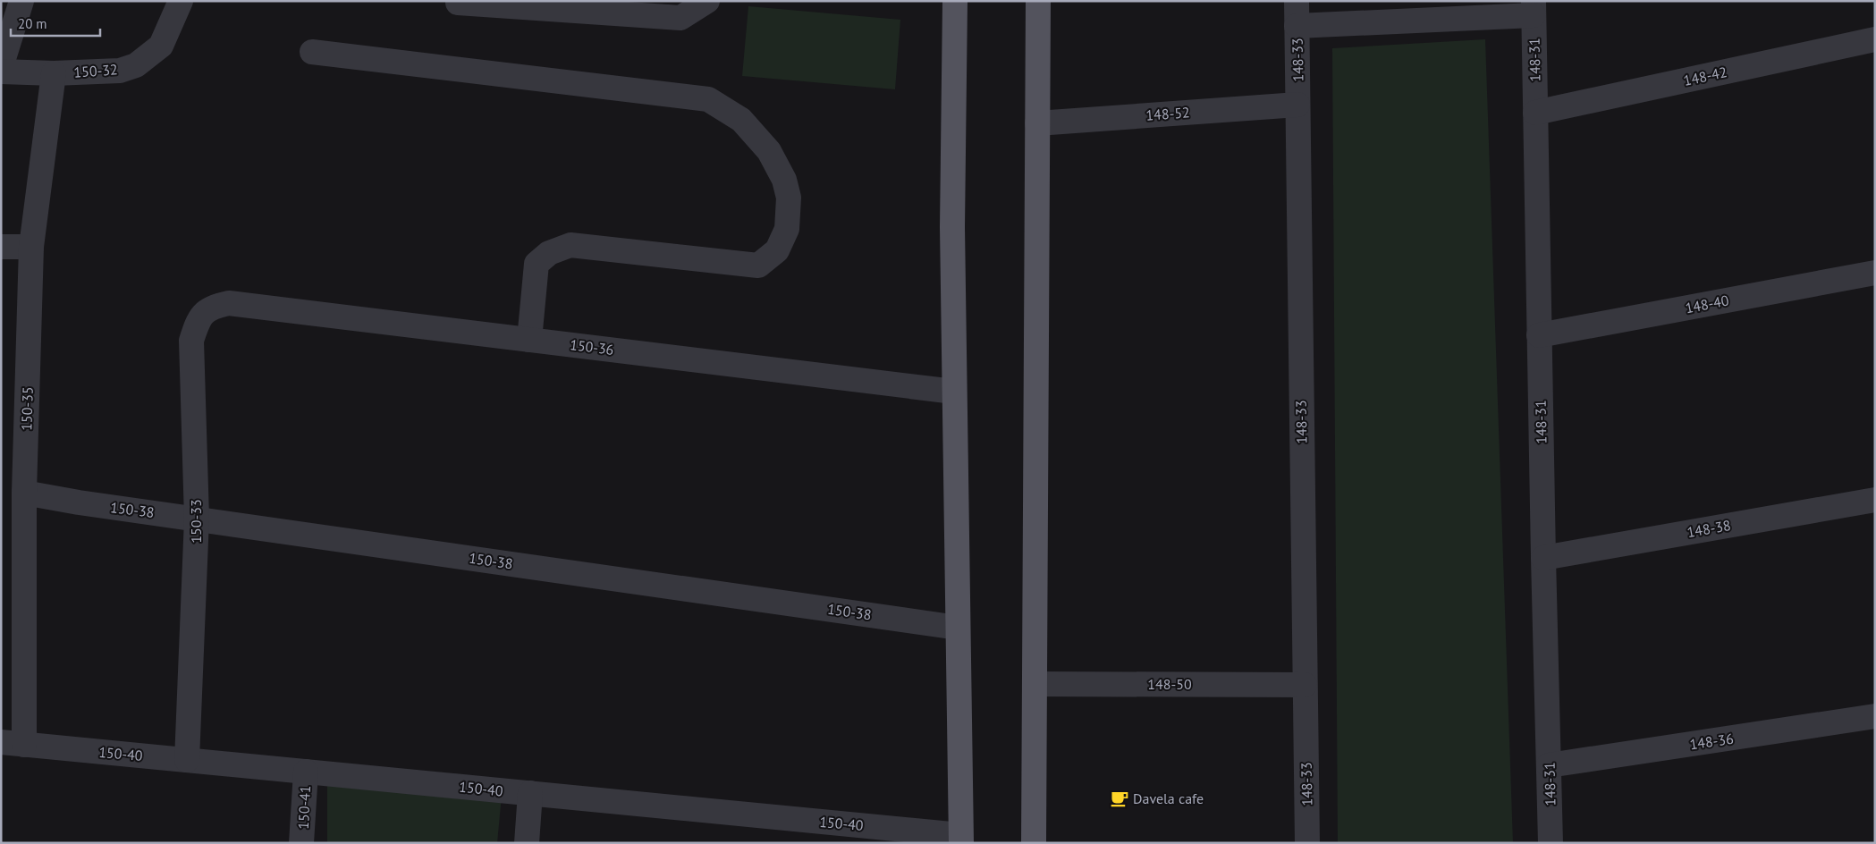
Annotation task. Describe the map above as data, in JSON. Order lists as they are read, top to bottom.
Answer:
{
  "streets": {
    "street": [
      "148-33",
      "148-31",
      "150-32",
      "148-42",
      "148-52",
      "148-40",
      "150-36",
      "150-35",
      "150-38",
      "150-33",
      "148-38",
      "148-50",
      "148-36",
      "150-40",
      "150-41"
    ]
  },
  "crossings": [
    ["148-33", "148-52"],
    ["148-33", "148-50"],
    ["148-31", "148-42"],
    ["148-31", "148-40"],
    ["148-31", "148-38"],
    ["148-31", "148-36"],
    ["150-32", "150-35"],
    ["150-36", "150-33"],
    ["150-35", "150-38"],
    ["150-35", "150-40"],
    ["150-38", "150-33"],
    ["150-33", "150-40"],
    ["150-40", "150-41"]
  ],
  "places": {
    "cafe": ["Davela cafe"]
  },
  "scale_bar": "20 m"
}
